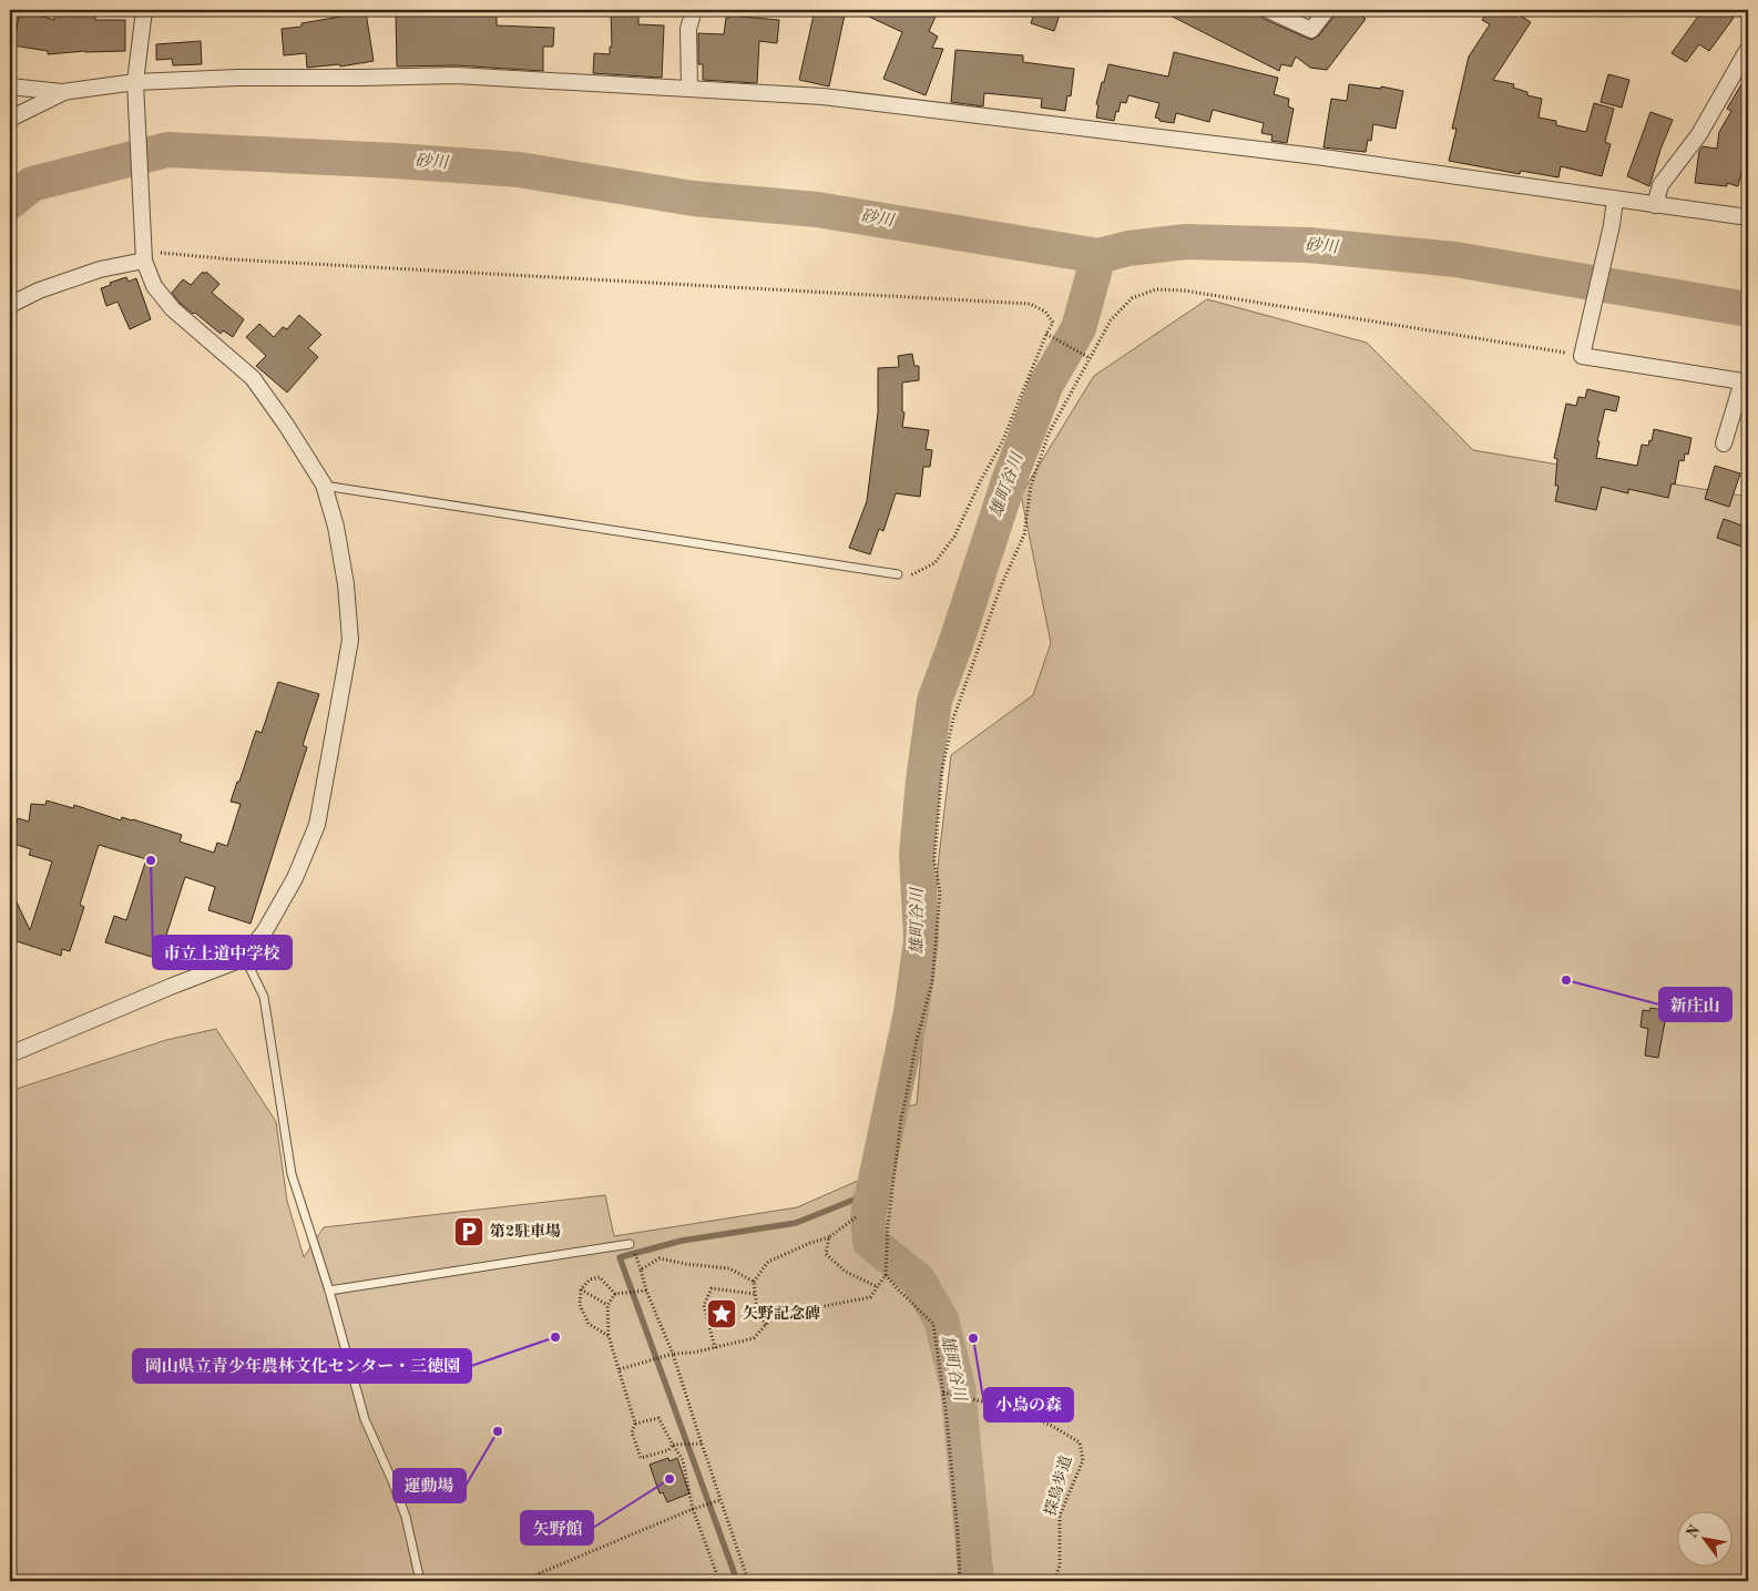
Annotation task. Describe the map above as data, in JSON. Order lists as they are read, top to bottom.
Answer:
{
  "streets": {
    "path": ["探鳥歩道"]
  },
  "water": ["砂川", "雄町谷川"],
  "places": {
    "other": [
      "市立上道中学校",
      "新庄山",
      "岡山県立青少年農林文化センター・三徳園",
      "小鳥の森",
      "運動場",
      "矢野館"
    ],
    "parking": ["第2駐車場"],
    "place": ["矢野記念碑"]
  },
  "north": "top left"
}
